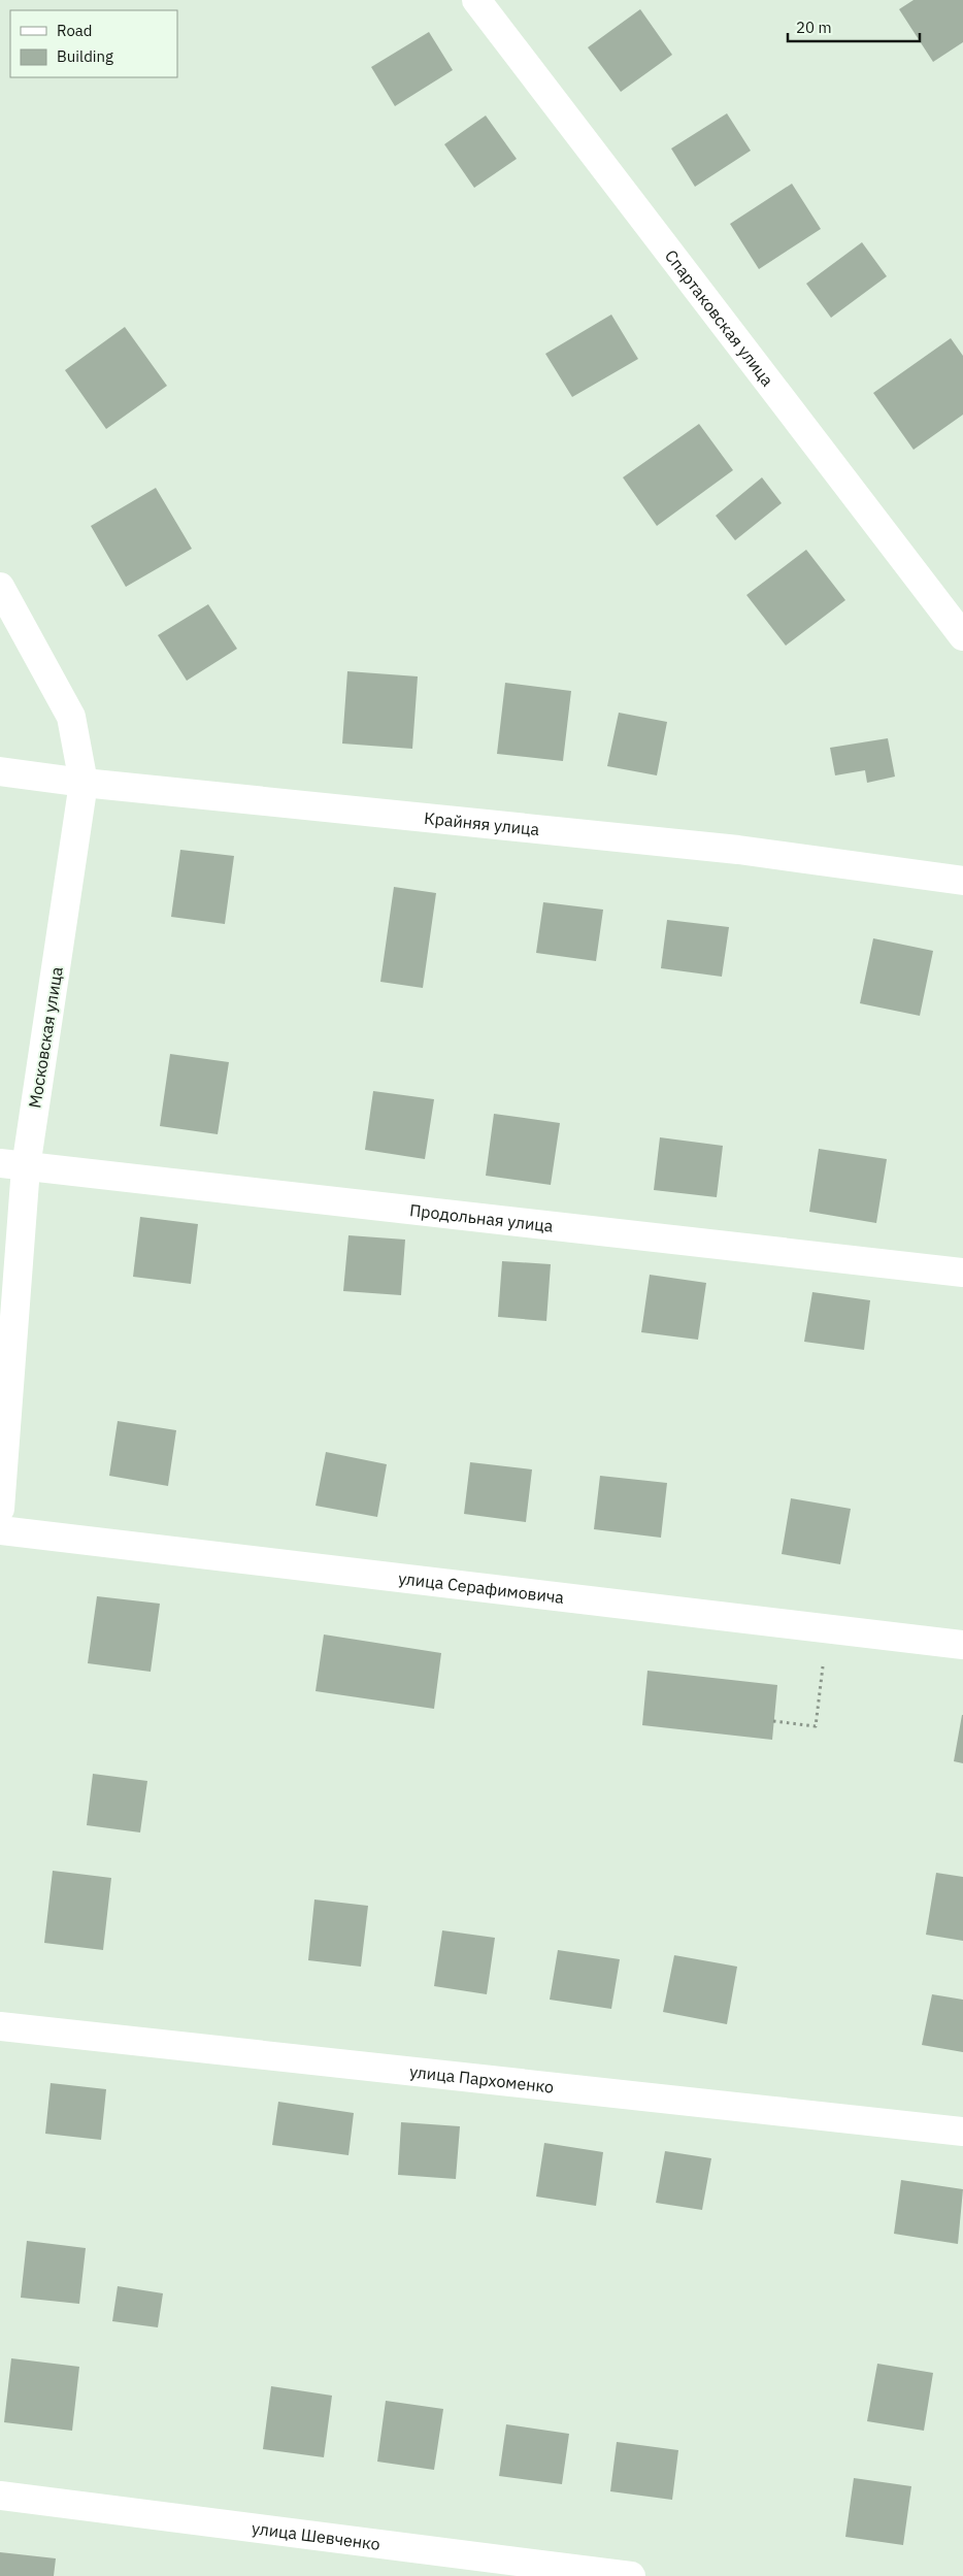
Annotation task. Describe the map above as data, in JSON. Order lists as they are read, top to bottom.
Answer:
{
  "streets": {
    "street": [
      "Спартаковская улица",
      "Крайняя улица",
      "Московская улица",
      "Продольная улица",
      "улица Серафимовича",
      "улица Пархоменко",
      "улица Шевченко"
    ]
  },
  "crossings": [
    ["Крайняя улица", "Московская улица"],
    ["Московская улица", "Продольная улица"]
  ],
  "legend": ["Road", "Building"],
  "scale_bar": "20 m"
}
